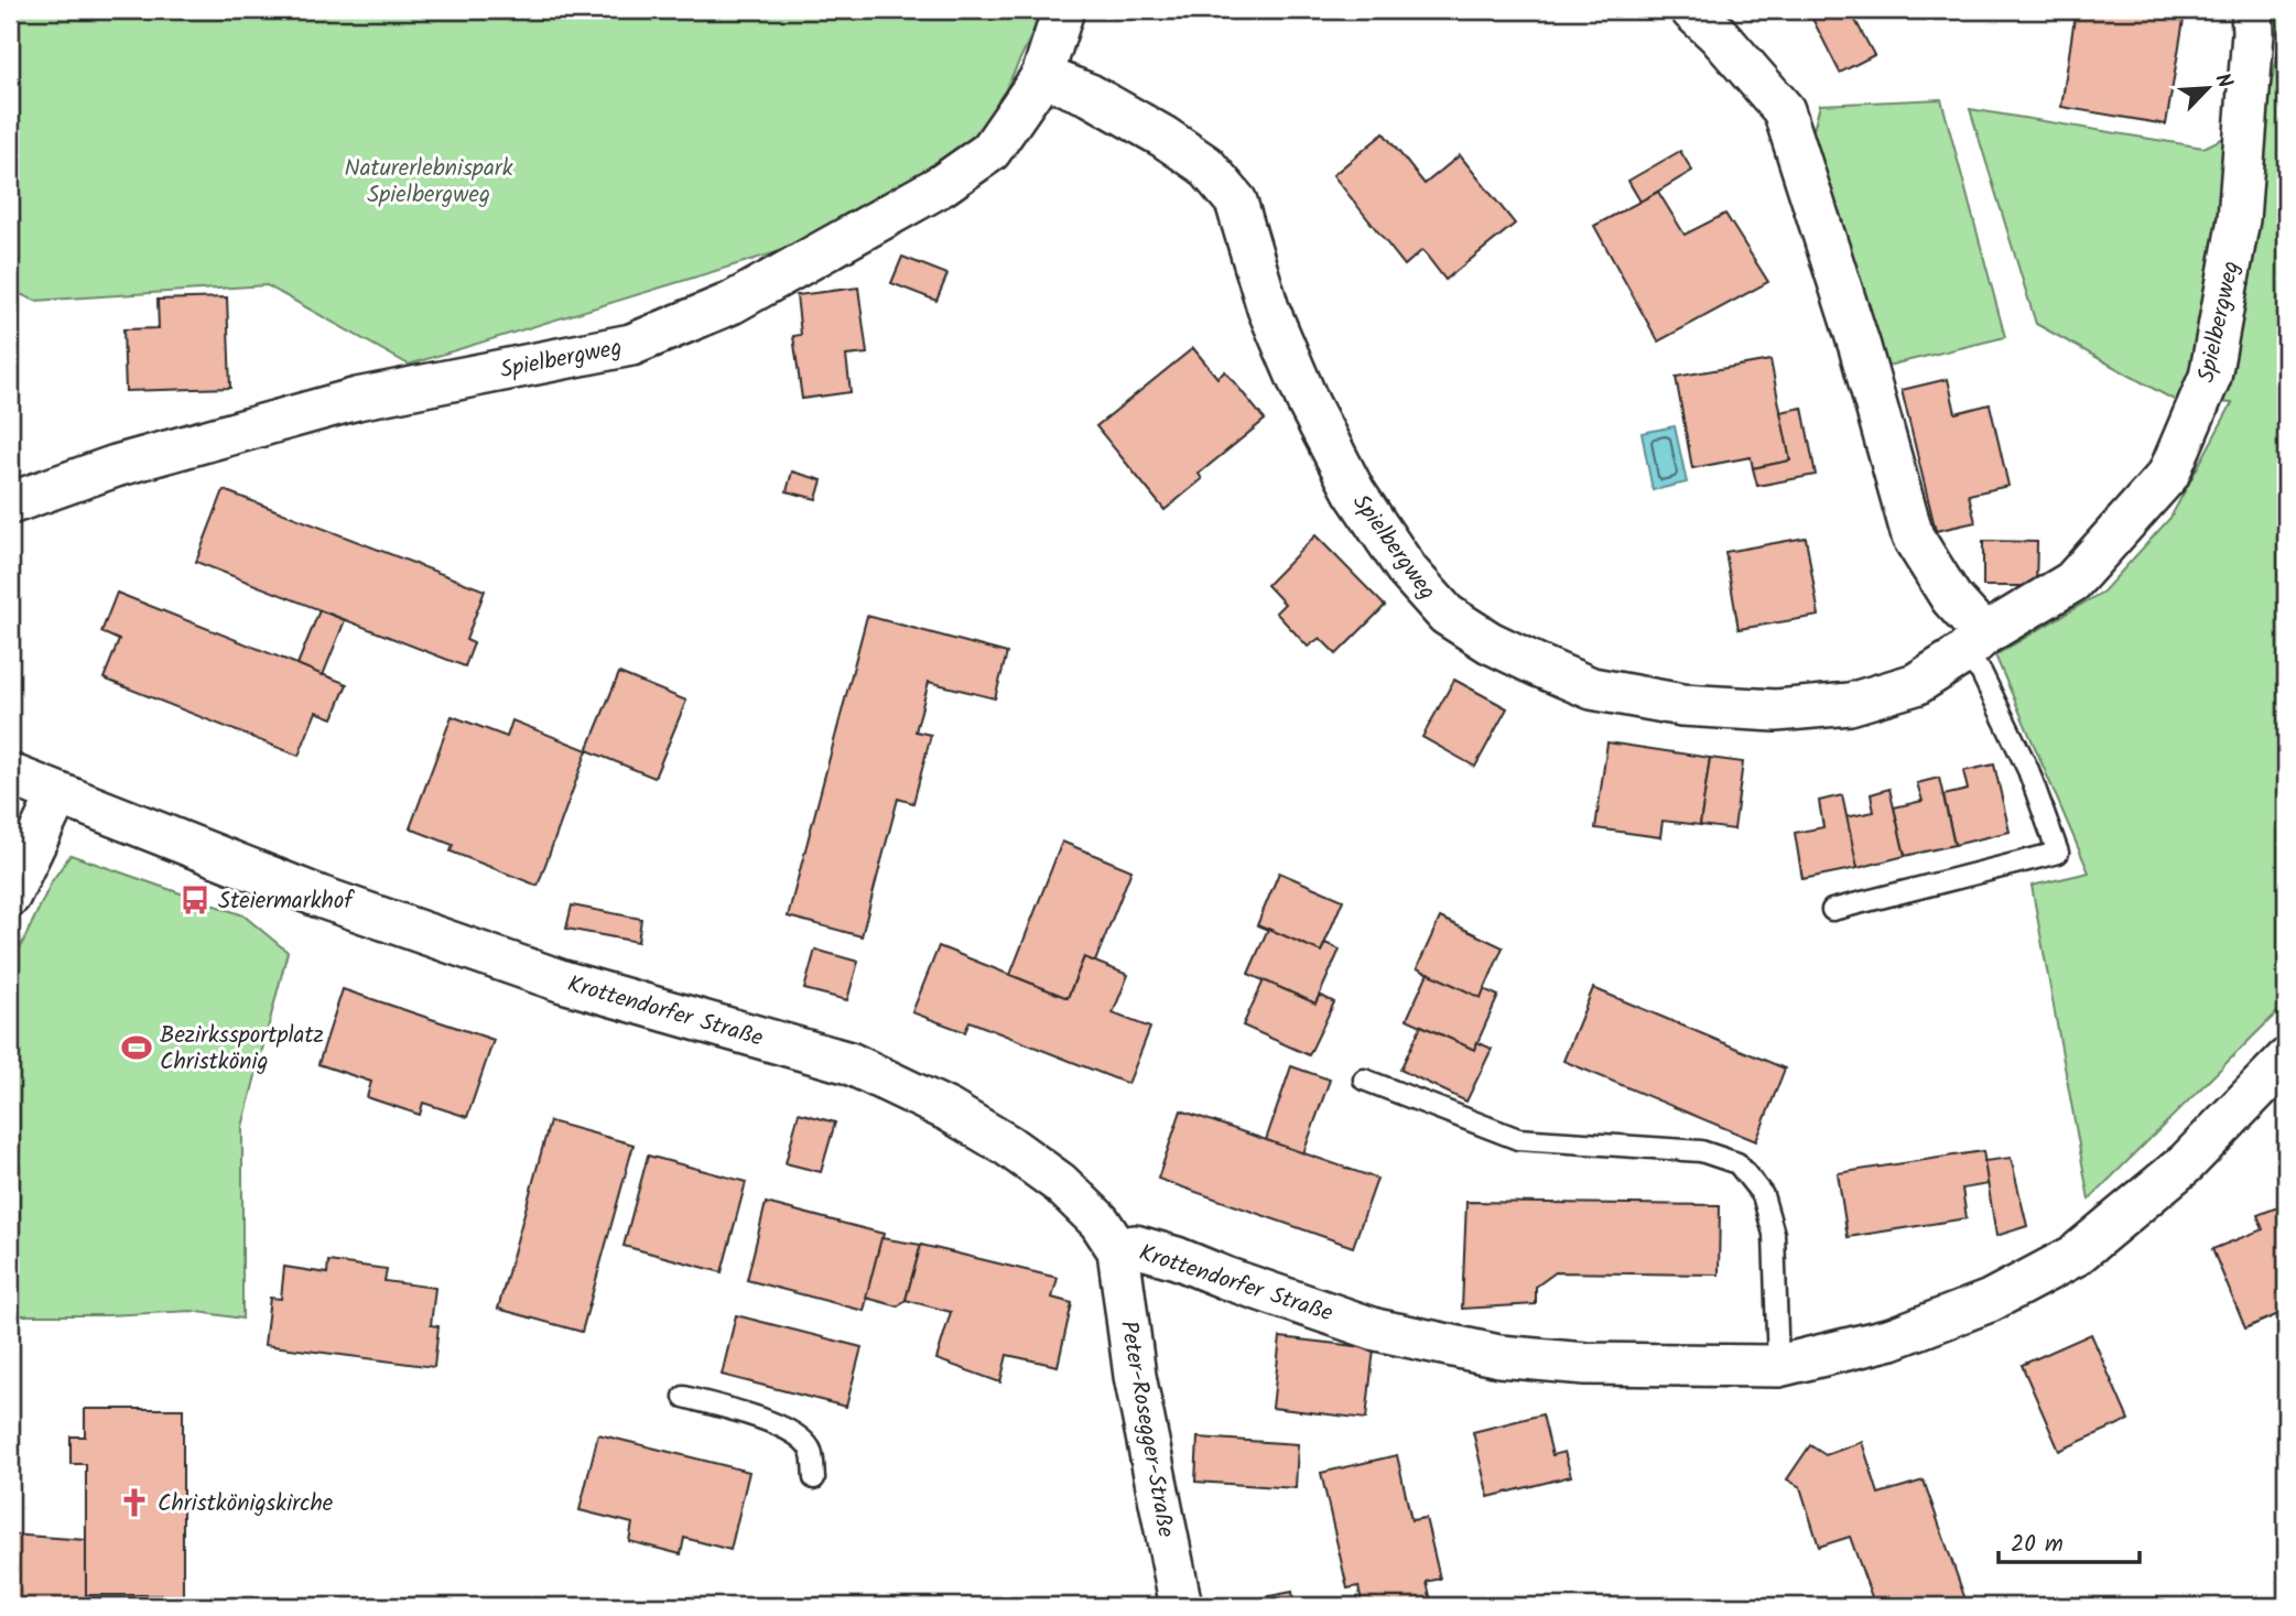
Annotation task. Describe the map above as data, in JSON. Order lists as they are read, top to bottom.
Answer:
{
  "streets": {
    "street": ["Spielbergweg", "Krottendorfer Straße", "Peter-Rosegger-Straße"]
  },
  "crossings": [
    ["Krottendorfer Straße", "Peter-Rosegger-Straße"]
  ],
  "parks": ["Naturerlebnispark Spielbergweg"],
  "places": {
    "bus stop": ["Steiermarkhof"],
    "sports": ["Bezirkssportplatz Christkönig"],
    "church": ["Christkönigskirche"]
  },
  "scale_bar": "20 m",
  "north": "top right"
}
